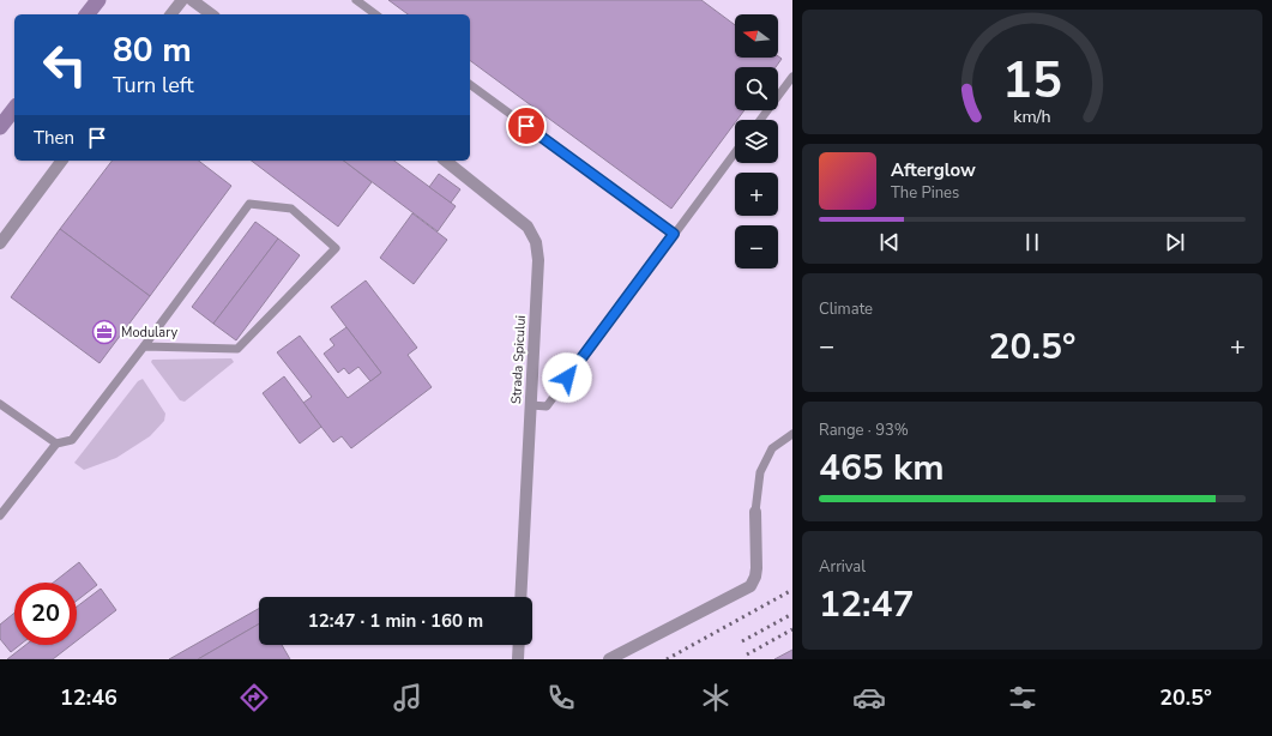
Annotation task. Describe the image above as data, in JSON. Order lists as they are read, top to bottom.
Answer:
{
  "streets": {
    "street": ["Strada Spicului"]
  },
  "places": {
    "office": ["Modulary"]
  },
  "north": "left",
  "page": {
    "map_buttons": ["+", "−"],
    "turn": ["80 m", "Turn left"],
    "then": "Then",
    "song": ["Afterglow", "The Pines"],
    "tile": [
      "Climate",
      ["Range · 93%", "465 km"],
      ["Arrival", "12:47"]
    ],
    "heat": ["−", "20.5°", "+"],
    "limit": "20",
    "trip": "12:47 · 1 min · 160 m",
    "tabs": ["12:46", "20.5°"],
    "gauge": ["15", "km/h"]
  }
}
